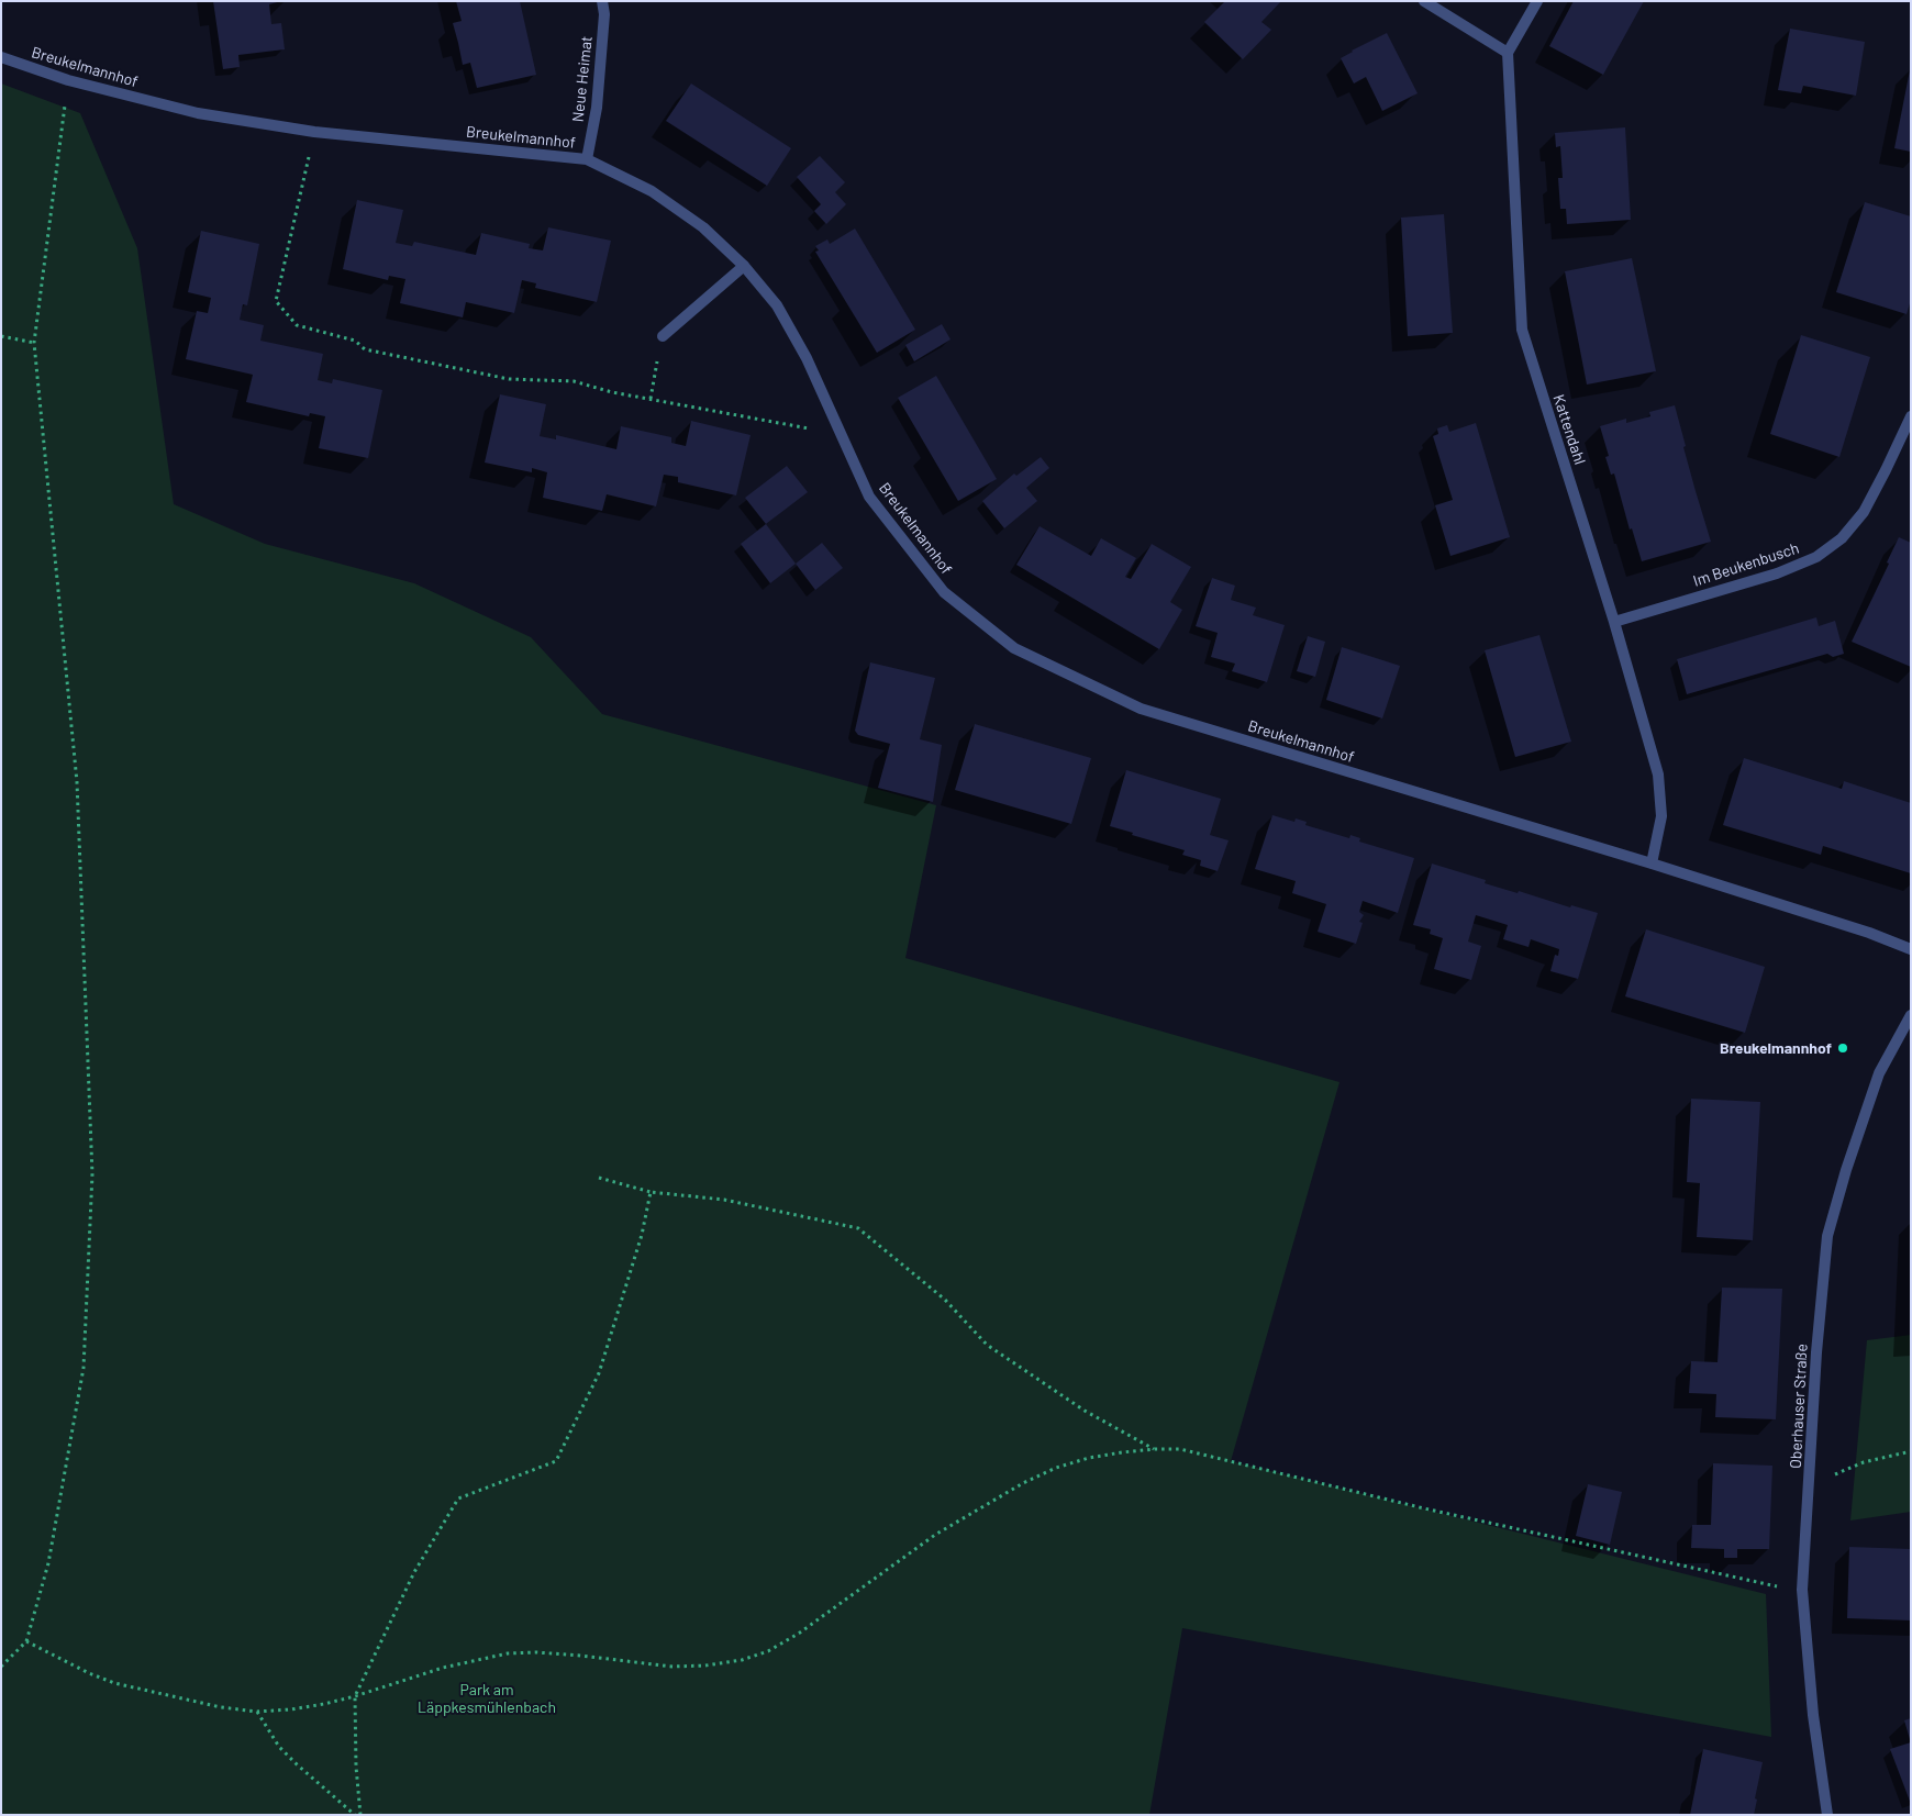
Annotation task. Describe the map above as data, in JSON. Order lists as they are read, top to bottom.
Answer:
{
  "streets": {
    "street": [
      "Breukelmannhof",
      "Neue Heimat",
      "Kattendahl",
      "Im Beukenbusch",
      "Oberhauser Straße"
    ]
  },
  "crossings": [
    ["Breukelmannhof", "Neue Heimat"],
    ["Breukelmannhof", "Kattendahl"],
    ["Kattendahl", "Im Beukenbusch"]
  ],
  "parks": ["Park am Läppkesmühlenbach"],
  "places": ["Breukelmannhof"]
}
